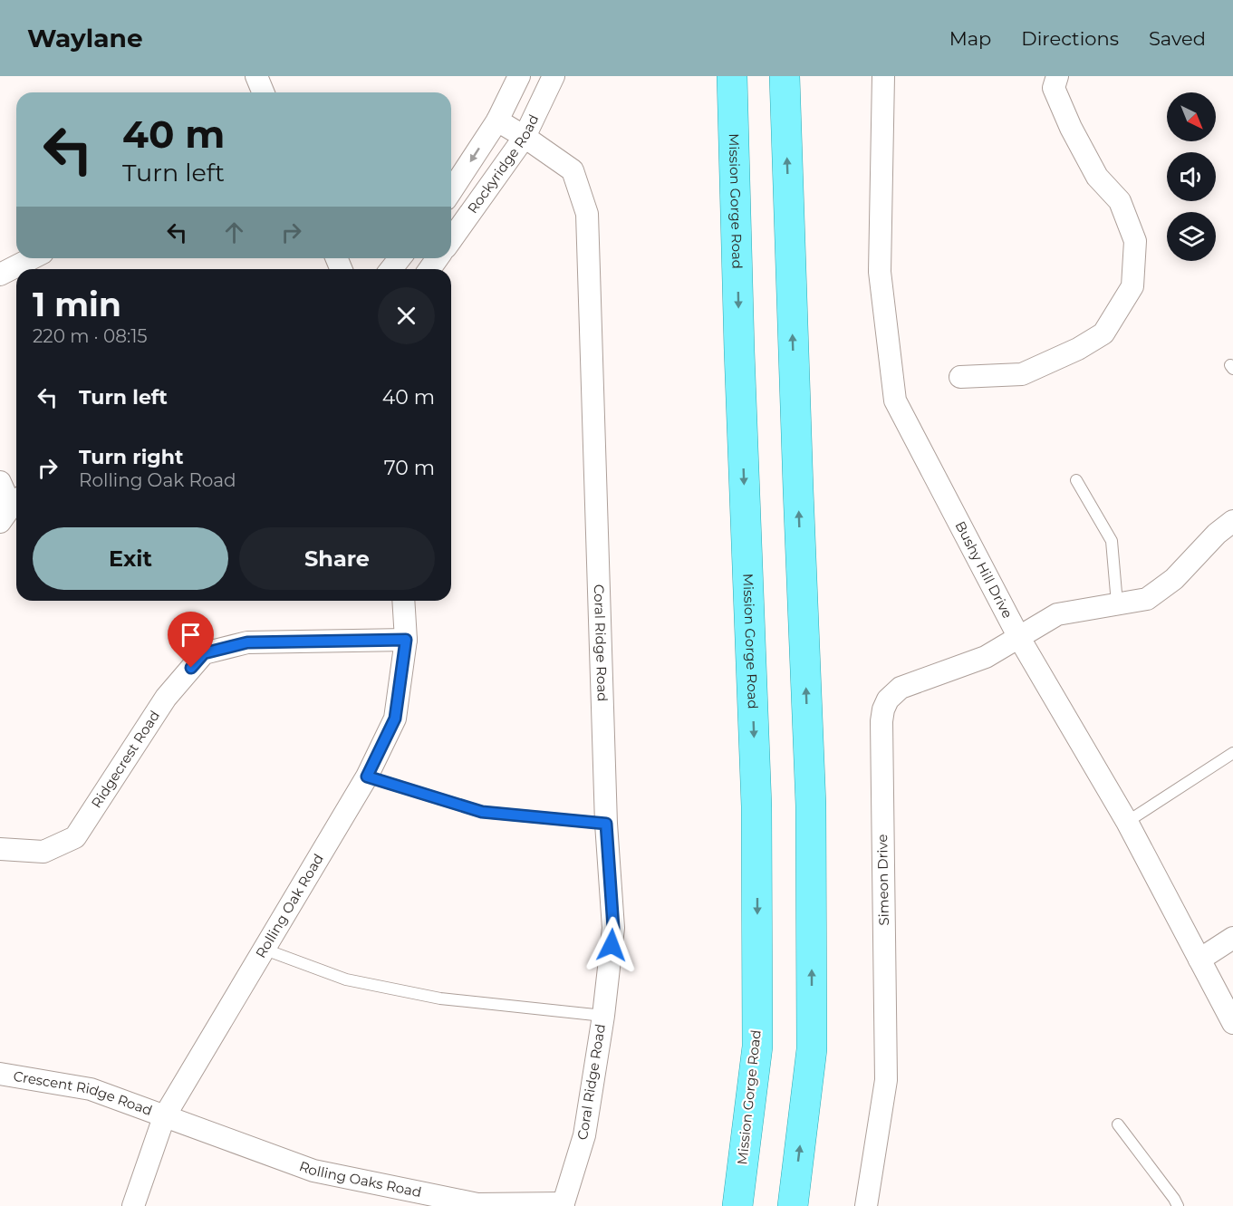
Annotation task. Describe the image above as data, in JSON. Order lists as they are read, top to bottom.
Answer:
{
  "streets": {
    "main road": ["Mission Gorge Road"],
    "street": [
      "Rockyridge Road",
      "Bushy Hill Drive",
      "Coral Ridge Road",
      "Ridgecrest Road",
      "Simeon Drive",
      "Rolling Oak Road",
      "Crescent Ridge Road",
      "Rolling Oaks Road"
    ]
  },
  "crossings": [
    ["Rockyridge Road", "Coral Ridge Road"],
    ["Bushy Hill Drive", "Simeon Drive"],
    ["Coral Ridge Road", "Rolling Oaks Road"],
    ["Ridgecrest Road", "Rolling Oak Road"],
    ["Rolling Oak Road", "Crescent Ridge Road"],
    ["Rolling Oak Road", "Rolling Oaks Road"],
    ["Crescent Ridge Road", "Rolling Oaks Road"]
  ],
  "north": "bottom right",
  "page": {
    "header": "Waylane",
    "nav": ["Map", "Directions", "Saved"],
    "turn": ["40 m", "Turn left"],
    "heading": ["1 min", "220 m · 08:15"],
    "list": [
      {
        "name": "Turn left",
        "value": "40 m"
      },
      {
        "name": "Turn right",
        "note": "Rolling Oak Road",
        "value": "70 m"
      }
    ],
    "buttons": ["Exit", "Share"]
  }
}
